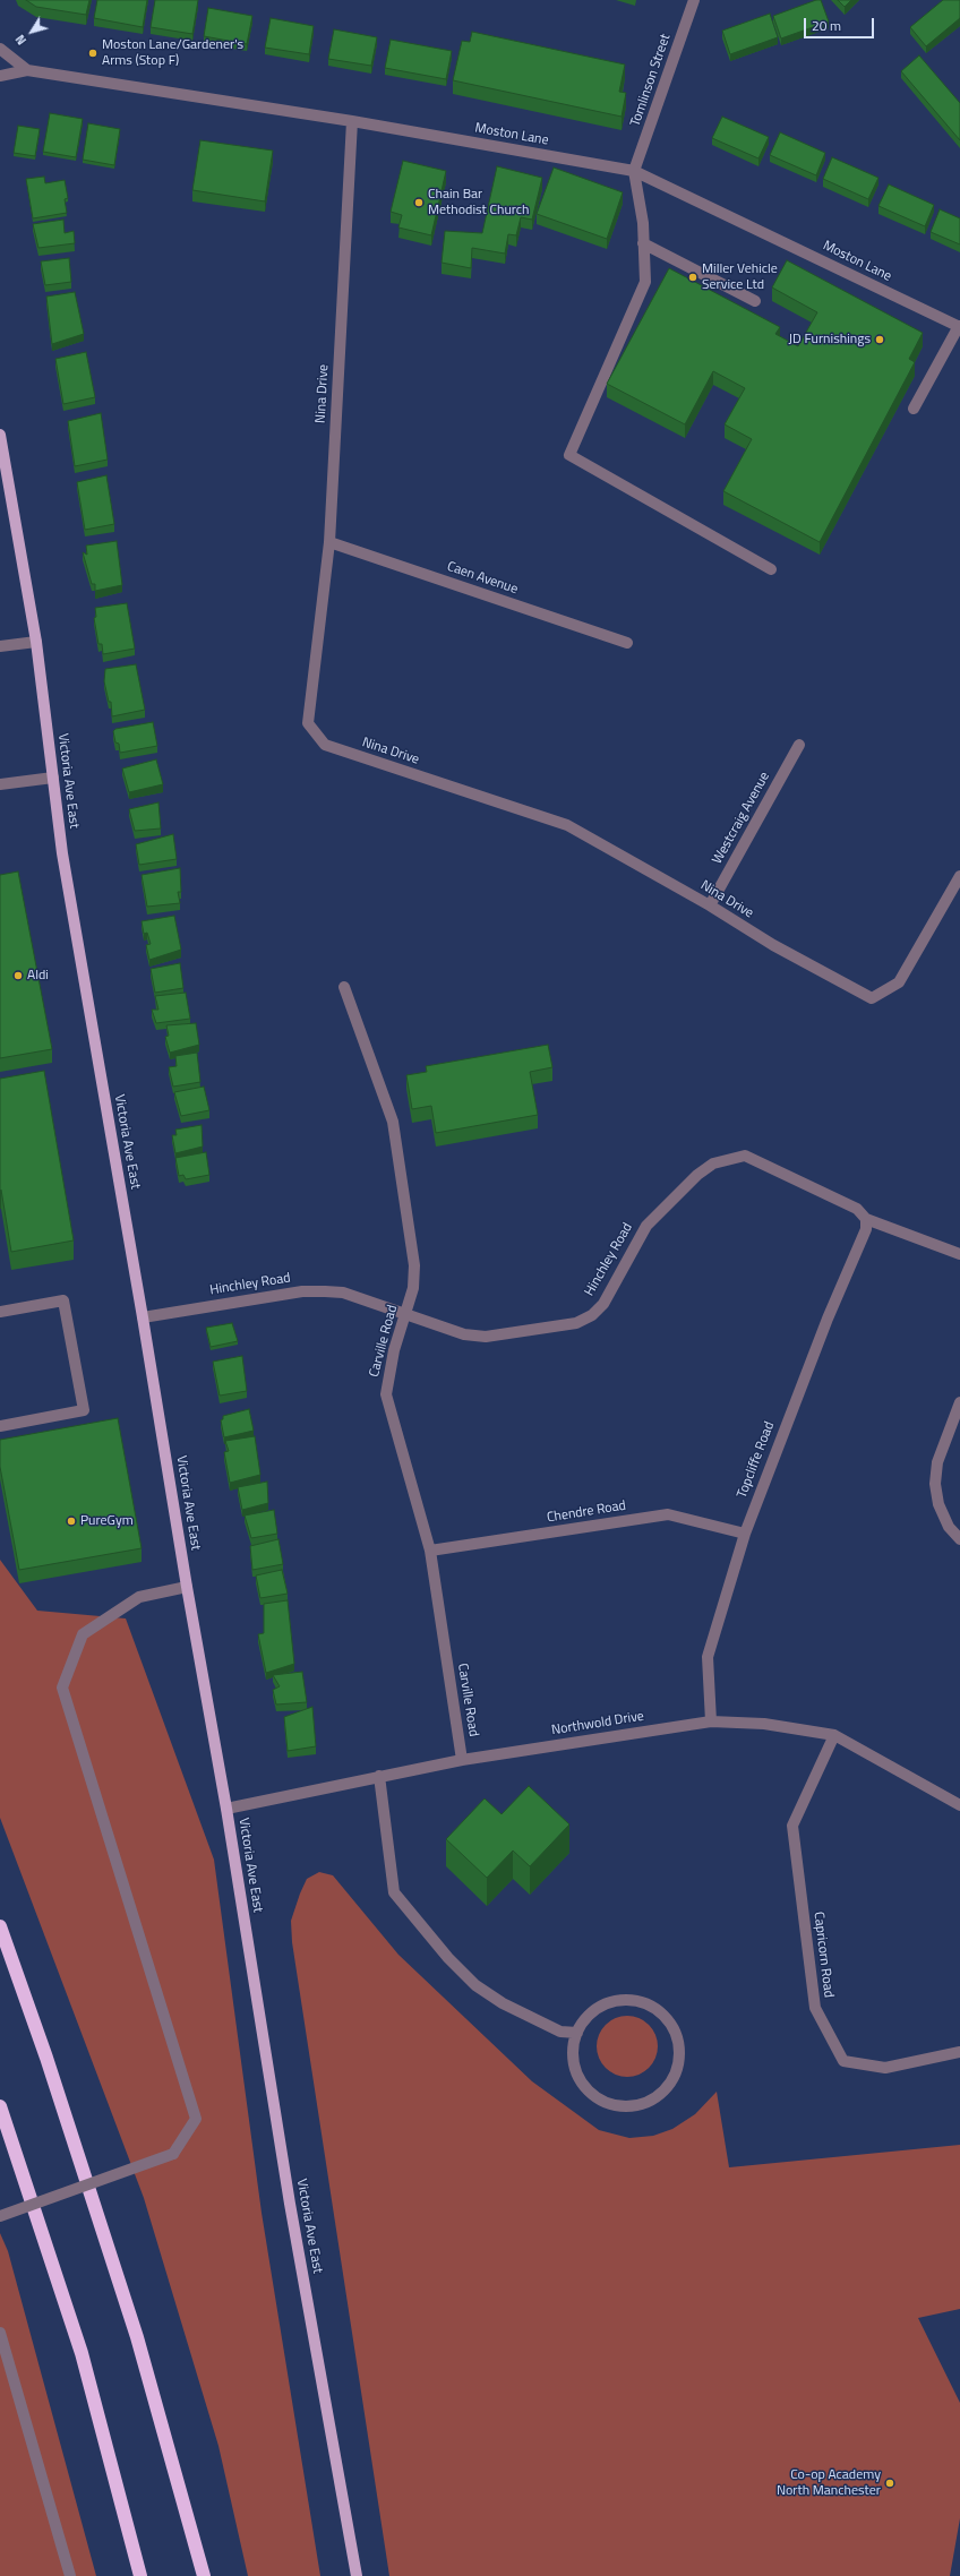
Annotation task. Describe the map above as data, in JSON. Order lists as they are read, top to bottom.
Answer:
{
  "streets": {
    "main road": ["Victoria Ave East"],
    "street": [
      "Tomlinson Street",
      "Moston Lane",
      "Nina Drive",
      "Caen Avenue",
      "Westcraig Avenue",
      "Hinchley Road",
      "Carville Road",
      "Topcliffe Road",
      "Chendre Road",
      "Northwold Drive",
      "Capricorn Road"
    ]
  },
  "crossings": [
    ["Tomlinson Street", "Moston Lane"],
    ["Moston Lane", "Nina Drive"],
    ["Nina Drive", "Caen Avenue"],
    ["Nina Drive", "Westcraig Avenue"],
    ["Victoria Ave East", "Hinchley Road"],
    ["Victoria Ave East", "Northwold Drive"],
    ["Hinchley Road", "Carville Road"],
    ["Hinchley Road", "Topcliffe Road"],
    ["Carville Road", "Chendre Road"],
    ["Carville Road", "Northwold Drive"],
    ["Topcliffe Road", "Chendre Road"],
    ["Topcliffe Road", "Northwold Drive"],
    ["Northwold Drive", "Capricorn Road"]
  ],
  "places": [
    "Moston Lane/Gardener's Arms (Stop F)",
    "Chain Bar Methodist Church",
    "Miller Vehicle Service Ltd",
    "JD Furnishings",
    "Aldi",
    "PureGym",
    "Co-op Academy North Manchester"
  ],
  "scale_bar": "20 m",
  "north": "bottom left"
}
